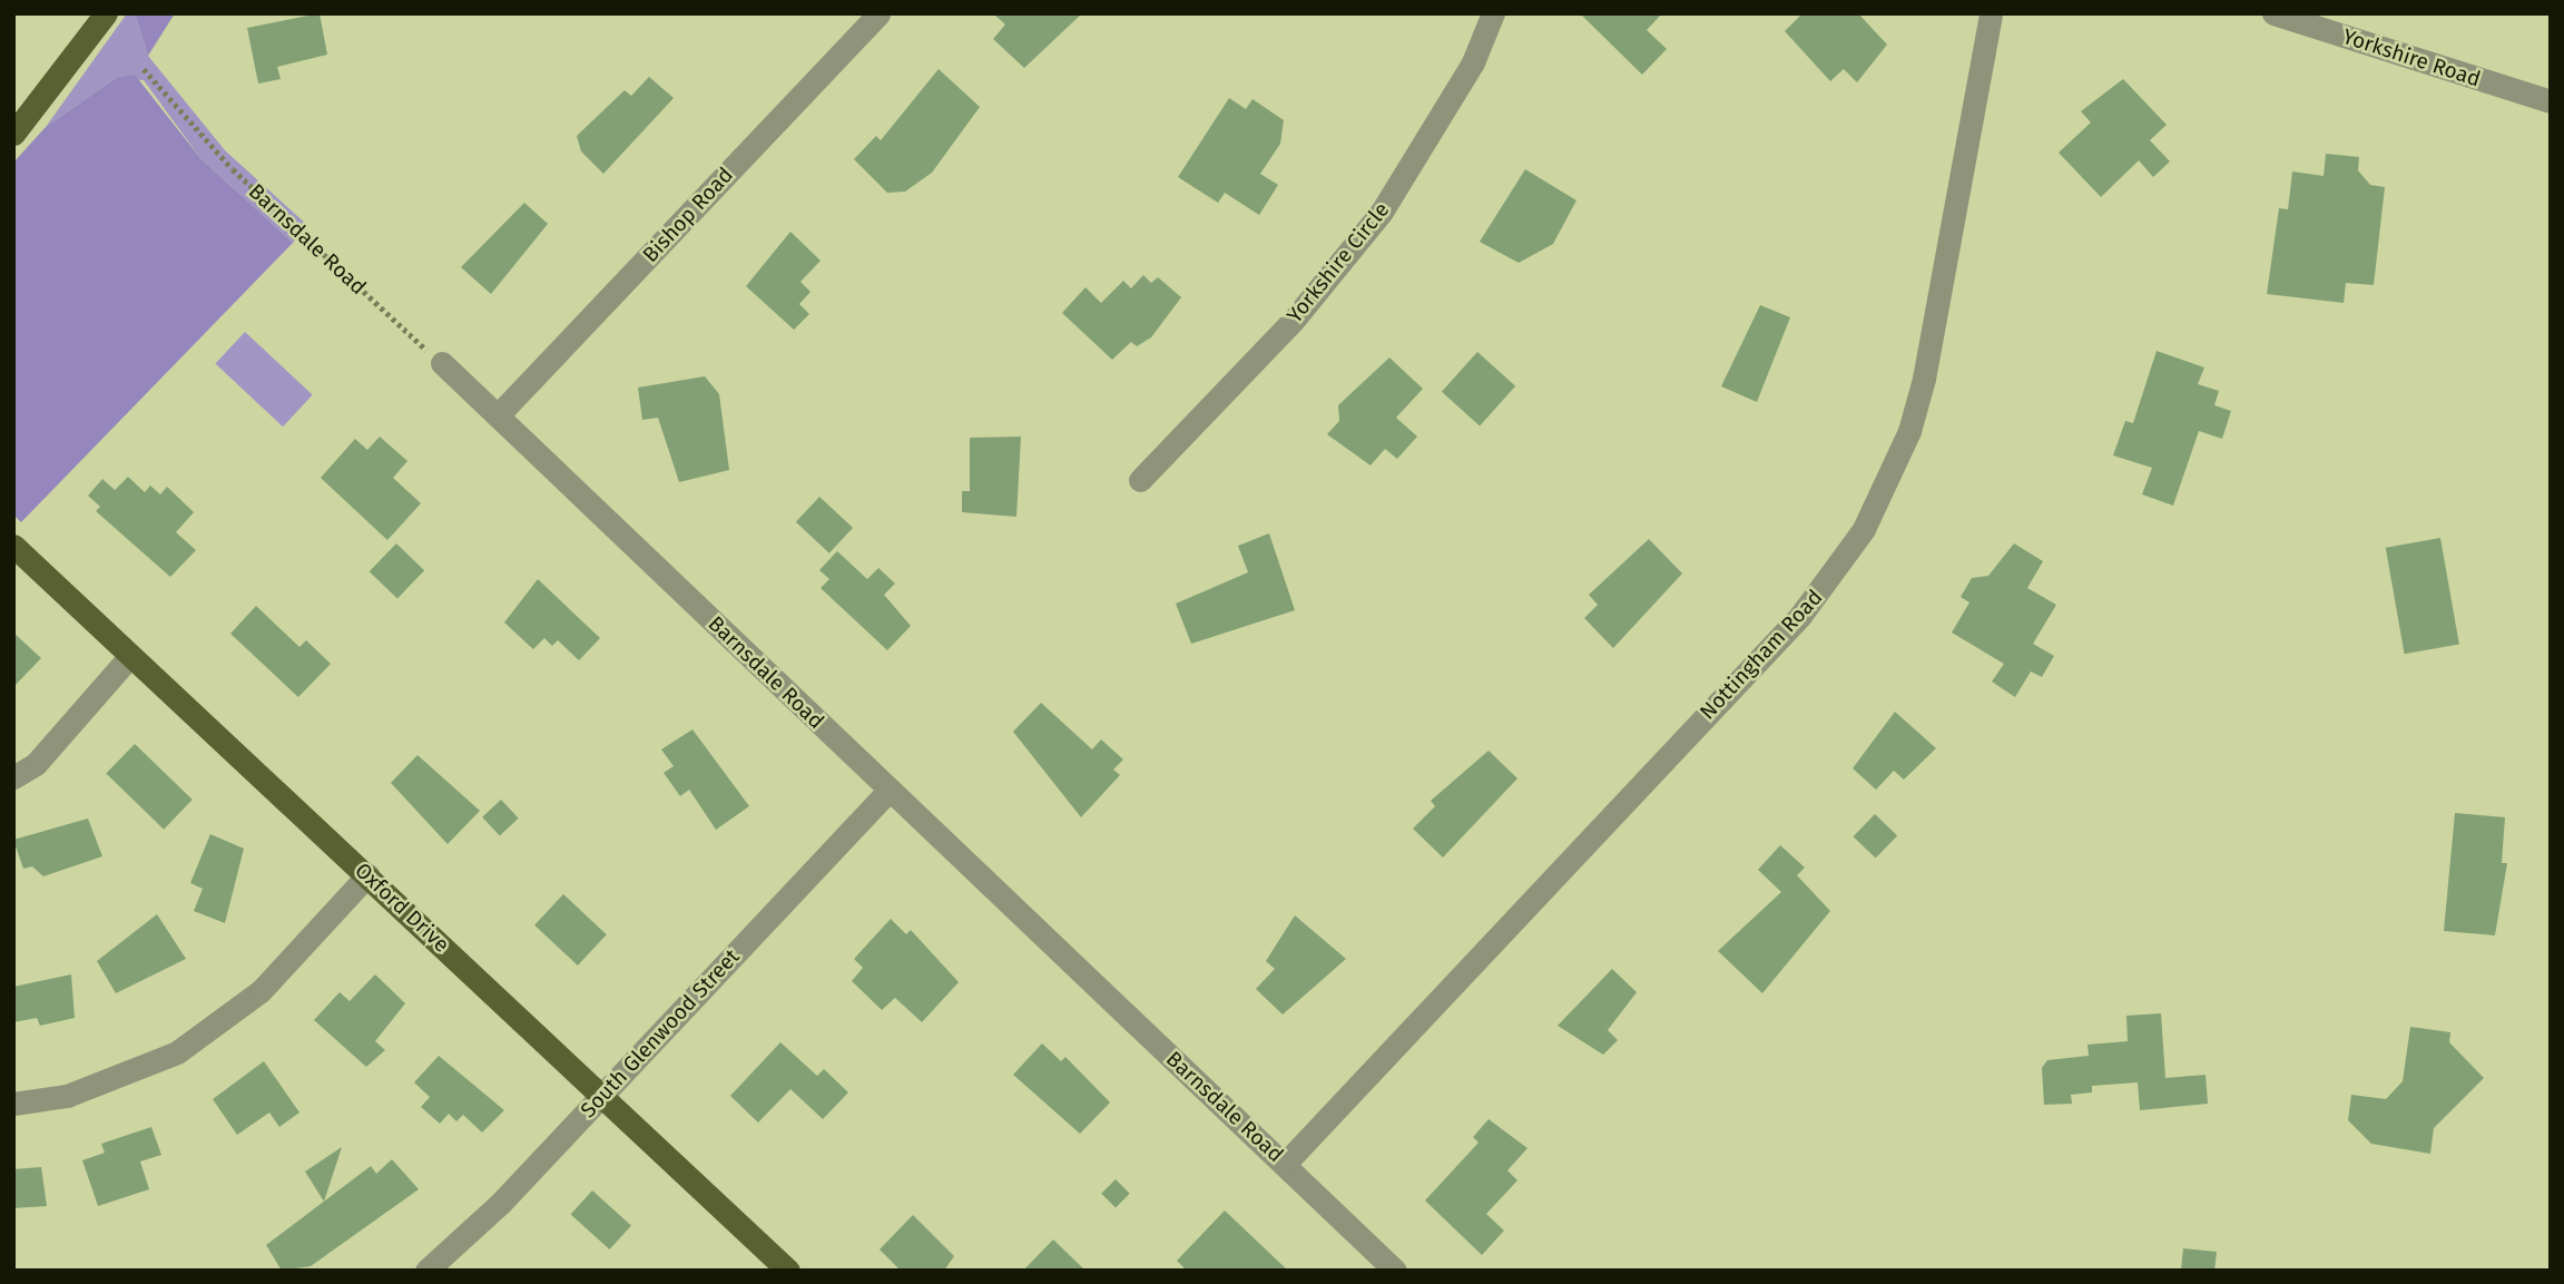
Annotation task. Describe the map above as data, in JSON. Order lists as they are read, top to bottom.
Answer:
{
  "streets": {
    "main road": ["Oxford Drive"],
    "street": [
      "Yorkshire Road",
      "Bishop Road",
      "Barnsdale Road",
      "Yorkshire Circle",
      "Nottingham Road",
      "South Glenwood Street"
    ]
  },
  "crossings": [
    ["Bishop Road", "Barnsdale Road"],
    ["Barnsdale Road", "Nottingham Road"],
    ["Barnsdale Road", "South Glenwood Street"],
    ["Oxford Drive", "South Glenwood Street"]
  ]
}
